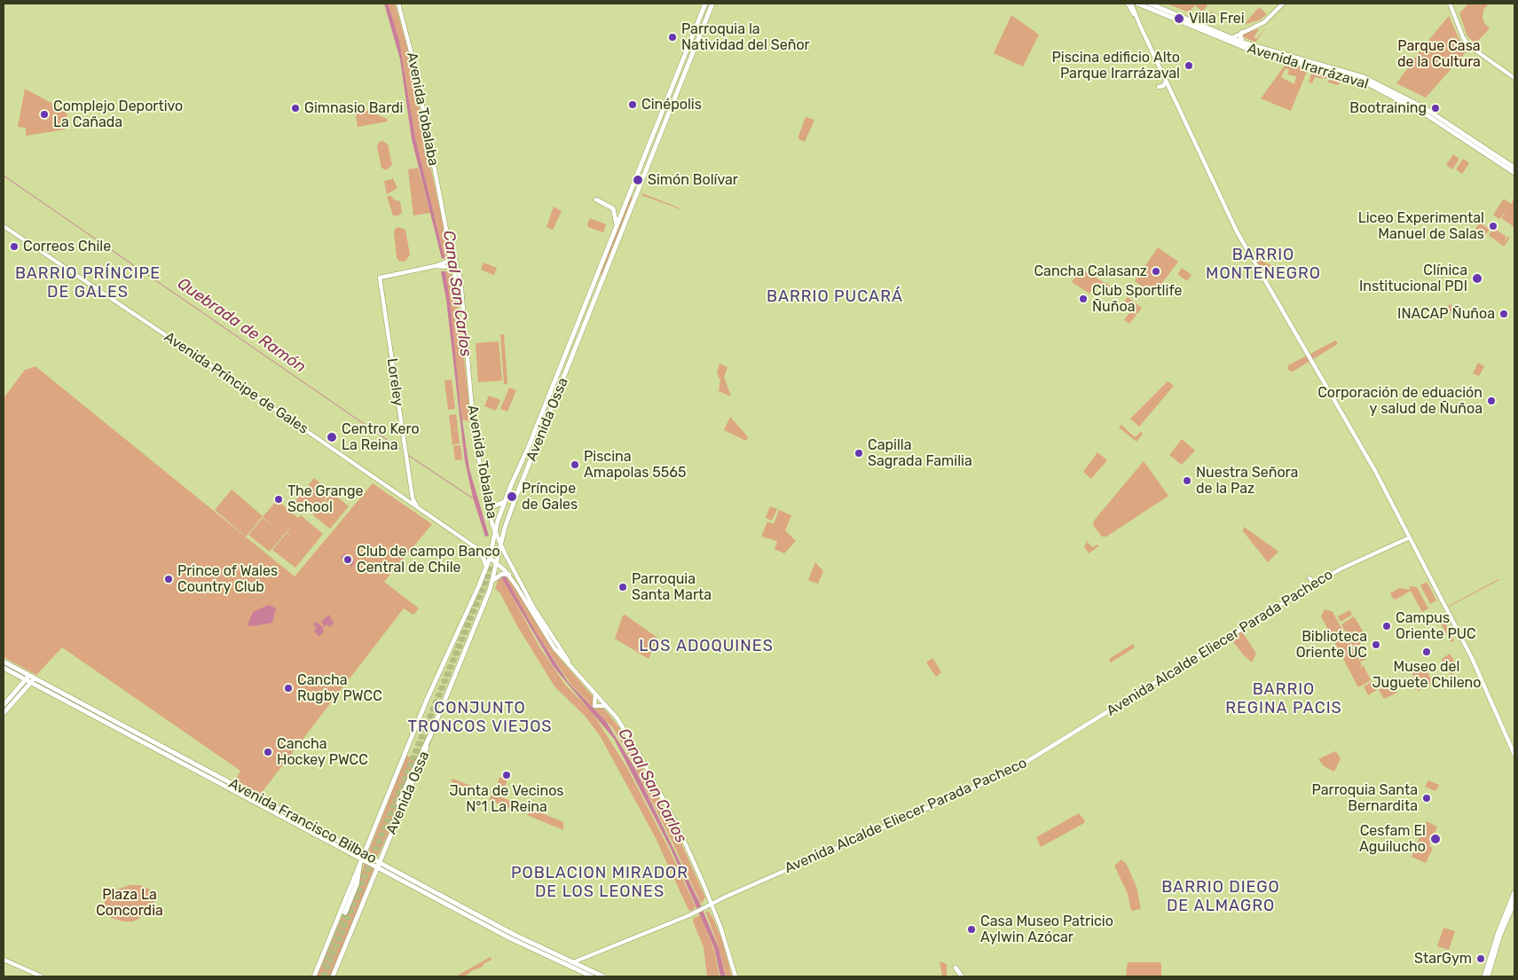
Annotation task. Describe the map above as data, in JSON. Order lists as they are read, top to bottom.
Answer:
{
  "streets": {
    "main road": [
      "Avenida Irarrázaval",
      "Avenida Tobalaba",
      "Loreley",
      "Avenida Príncipe de Gales",
      "Avenida Ossa",
      "Avenida Alcalde Eliecer Parada Pacheco",
      "Avenida Francisco Bilbao"
    ]
  },
  "crossings": [
    ["Avenida Tobalaba", "Avenida Príncipe de Gales"],
    ["Avenida Tobalaba", "Avenida Ossa"],
    ["Avenida Tobalaba", "Avenida Alcalde Eliecer Parada Pacheco"],
    ["Loreley", "Avenida Príncipe de Gales"],
    ["Avenida Príncipe de Gales", "Avenida Ossa"],
    ["Avenida Ossa", "Avenida Francisco Bilbao"],
    ["Avenida Alcalde Eliecer Parada Pacheco", "Avenida Francisco Bilbao"]
  ],
  "districts": [
    "BARRIO MONTENEGRO",
    "BARRIO PRÍNCIPE DE GALES",
    "BARRIO PUCARÁ",
    "LOS ADOQUINES",
    "BARRIO REGINA PACIS",
    "CONJUNTO TRONCOS VIEJOS",
    "POBLACION MIRADOR DE LOS LEONES",
    "BARRIO DIEGO DE ALMAGRO"
  ],
  "water": ["Canal San Carlos", "Quebrada de Ramón"],
  "parks": ["Parque Casa de la Cultura", "Plaza La Concordia"],
  "places": [
    "Villa Frei",
    "Parroquia la Natividad del Señor",
    "Piscina edificio Alto Parque Irarrázaval",
    "Cinépolis",
    "Gimnasio Bardi",
    "Bootraining",
    "Complejo Deportivo La Cañada",
    "Simón Bolívar",
    "Liceo Experimental Manuel de Salas",
    "Correos Chile",
    "Cancha Calasanz",
    "Clínica Institucional PDI",
    "Club Sportlife Ñuñoa",
    "INACAP Ñuñoa",
    "Corporación de eduación y salud de Ñuñoa",
    "Centro Kero La Reina",
    "Capilla Sagrada Familia",
    "Piscina Amapolas 5565",
    "Nuestra Señora de la Paz",
    "Príncipe de Gales",
    "The Grange School",
    "Club de campo Banco Central de Chile",
    "Prince of Wales Country Club",
    "Parroquia Santa Marta",
    "Campus Oriente PUC",
    "Biblioteca Oriente UC",
    "Museo del Juguete Chileno",
    "Cancha Rugby PWCC",
    "Cancha Hockey PWCC",
    "Junta de Vecinos N°1 La Reina",
    "Parroquia Santa Bernardita",
    "Cesfam El Aguilucho",
    "Casa Museo Patricio Aylwin Azócar",
    "StarGym"
  ]
}
